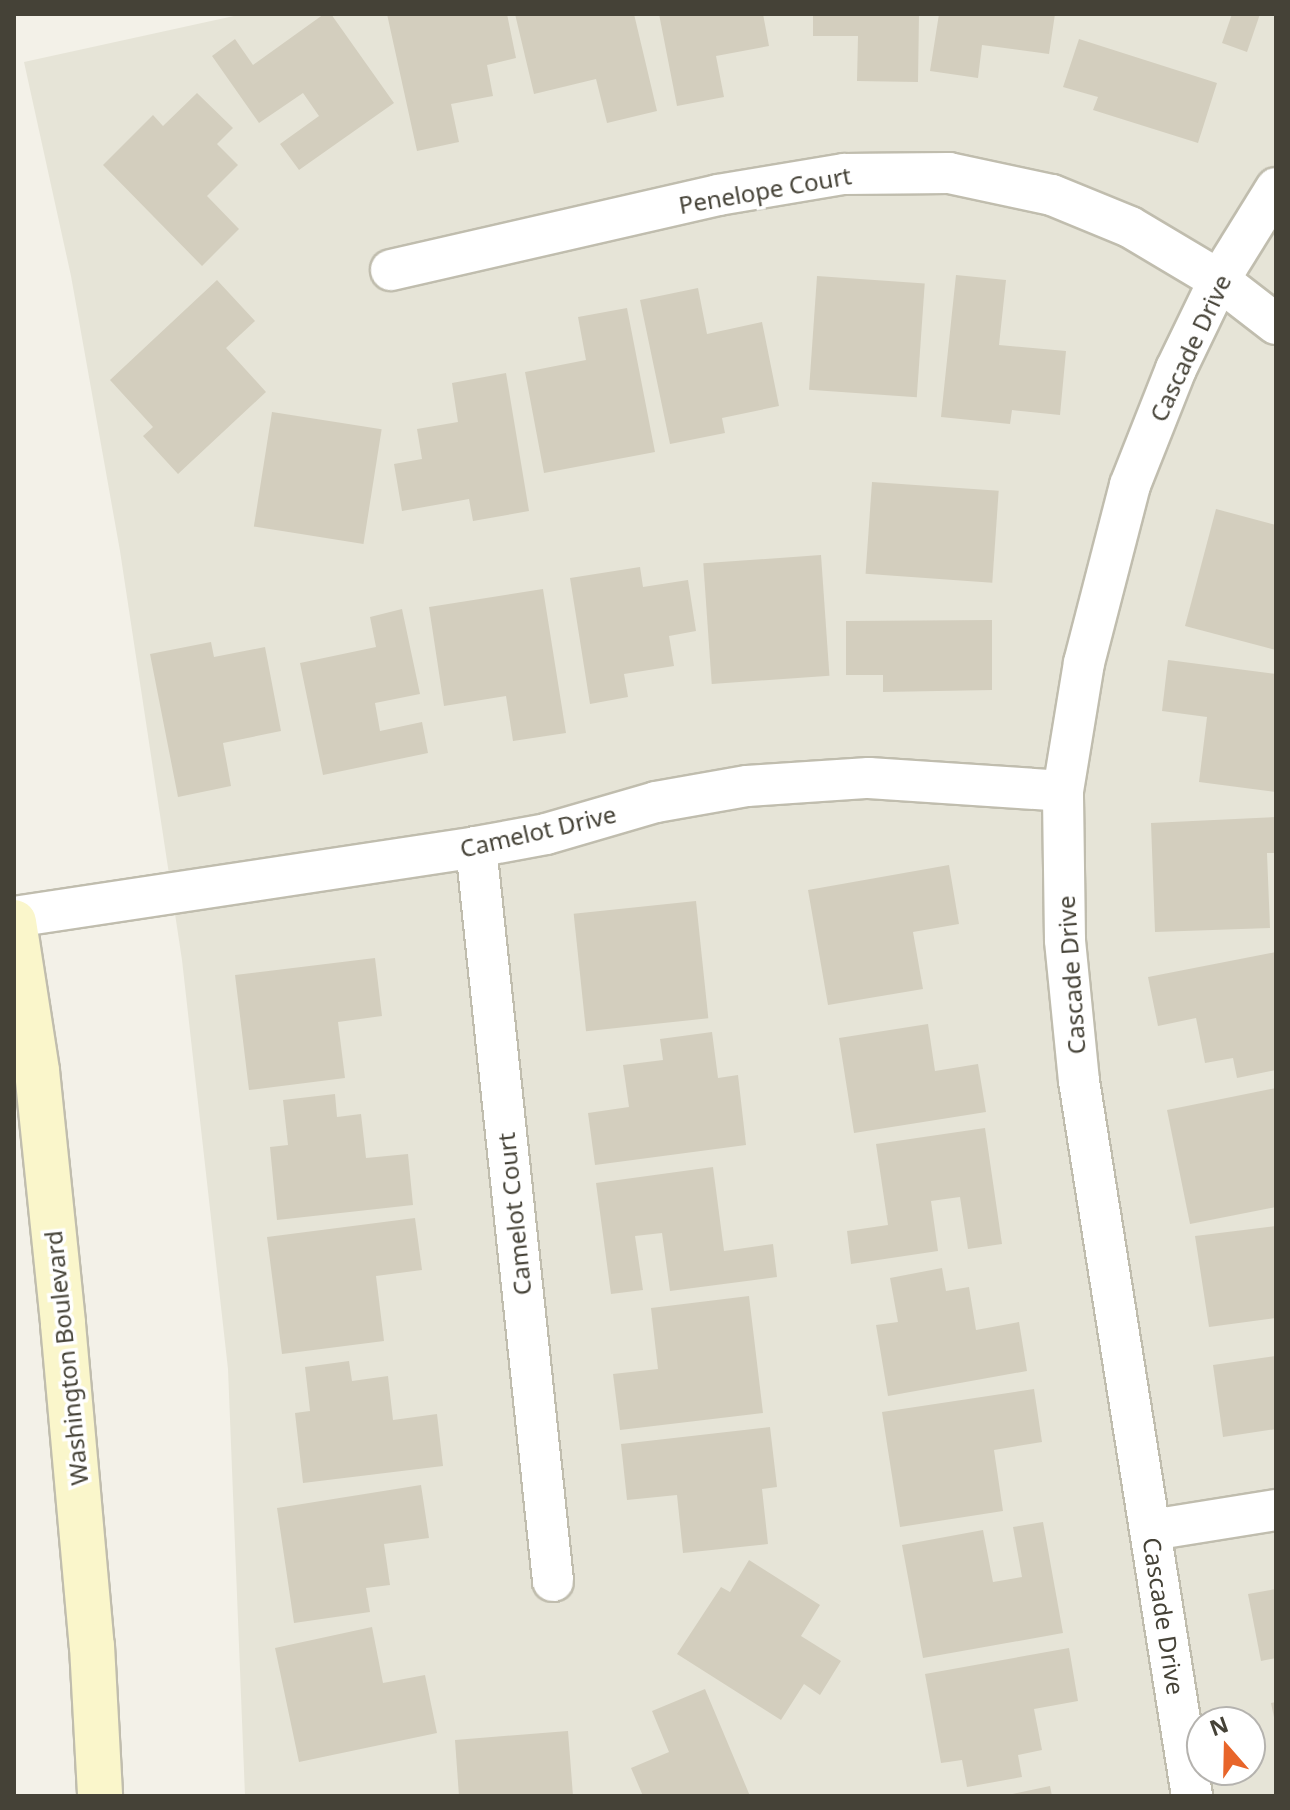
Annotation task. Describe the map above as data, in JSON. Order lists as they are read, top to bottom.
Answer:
{
  "streets": {
    "main road": ["Washington Boulevard"],
    "street": [
      "Penelope Court",
      "Cascade Drive",
      "Camelot Drive",
      "Camelot Court"
    ]
  },
  "crossings": [
    ["Penelope Court", "Cascade Drive"],
    ["Cascade Drive", "Camelot Drive"],
    ["Camelot Drive", "Camelot Court"],
    ["Camelot Drive", "Washington Boulevard"]
  ],
  "north": "top"
}
